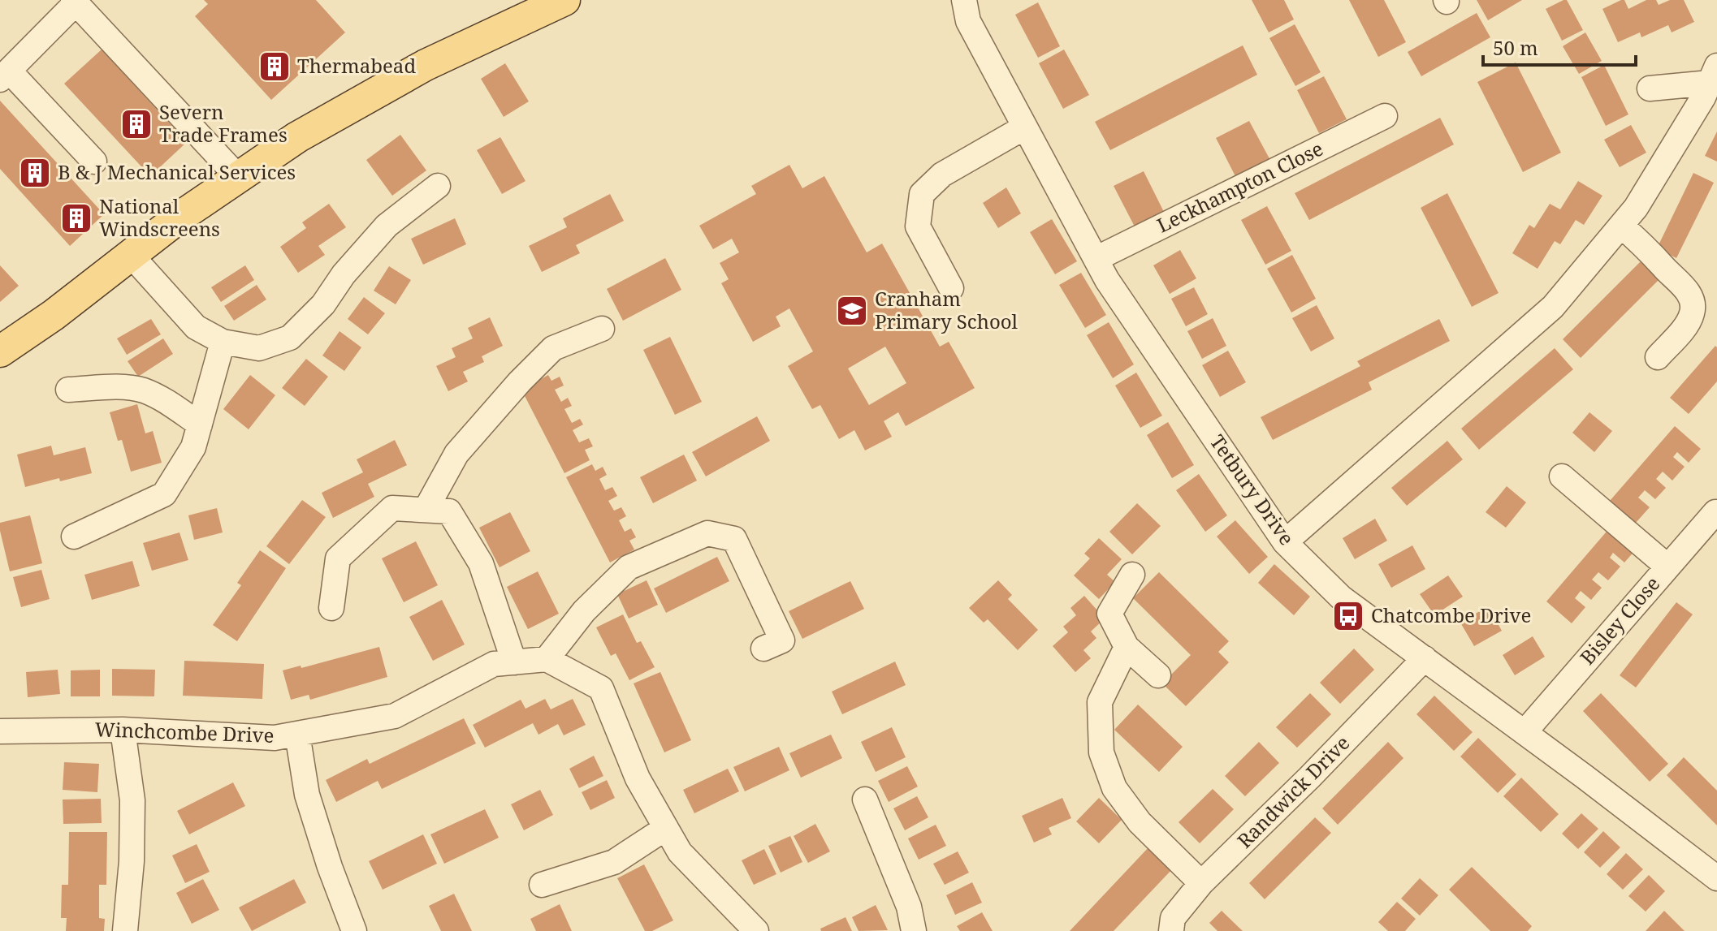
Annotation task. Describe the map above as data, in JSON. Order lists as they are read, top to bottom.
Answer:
{
  "streets": {
    "street": [
      "Leckhampton Close",
      "Tetbury Drive",
      "Bisley Close",
      "Winchcombe Drive",
      "Randwick Drive"
    ]
  },
  "crossings": [
    ["Leckhampton Close", "Tetbury Drive"],
    ["Tetbury Drive", "Bisley Close"],
    ["Tetbury Drive", "Randwick Drive"]
  ],
  "places": {
    "building": [
      "Thermabead",
      "Severn Trade Frames",
      "B & J Mechanical Services",
      "National Windscreens"
    ],
    "school or university": ["Cranham Primary School"],
    "bus stop": ["Chatcombe Drive"]
  },
  "scale_bar": "50 m"
}
